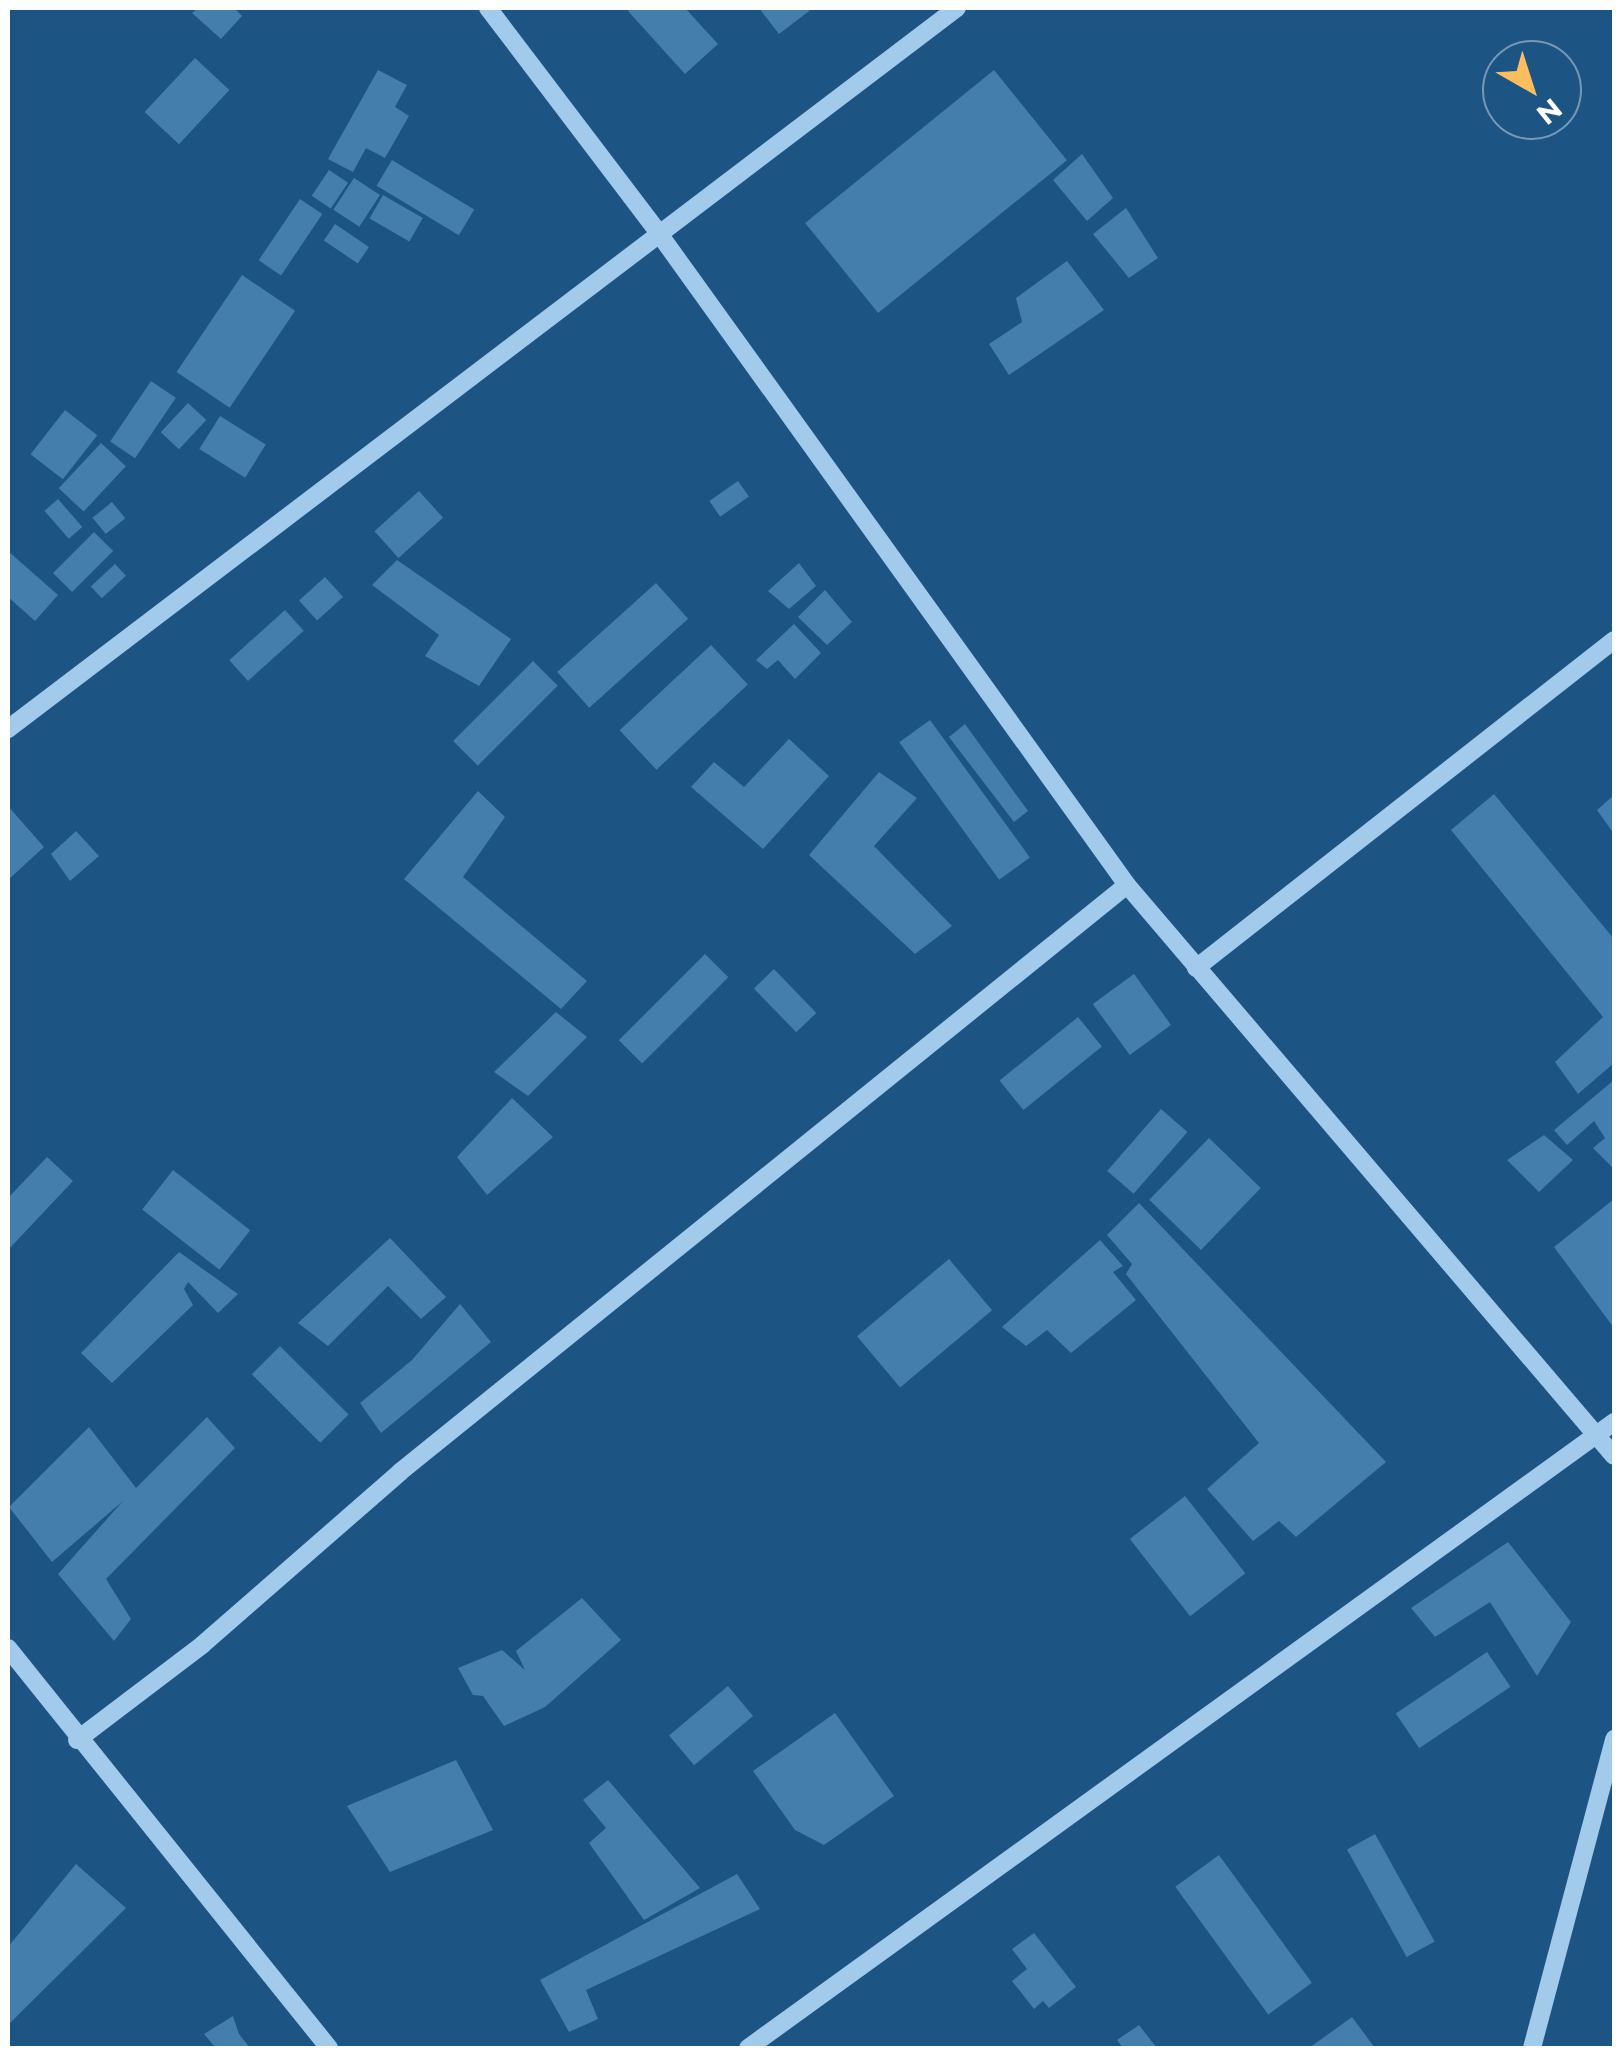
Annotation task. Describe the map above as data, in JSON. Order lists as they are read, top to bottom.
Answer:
{
  "north": "bottom right"
}
